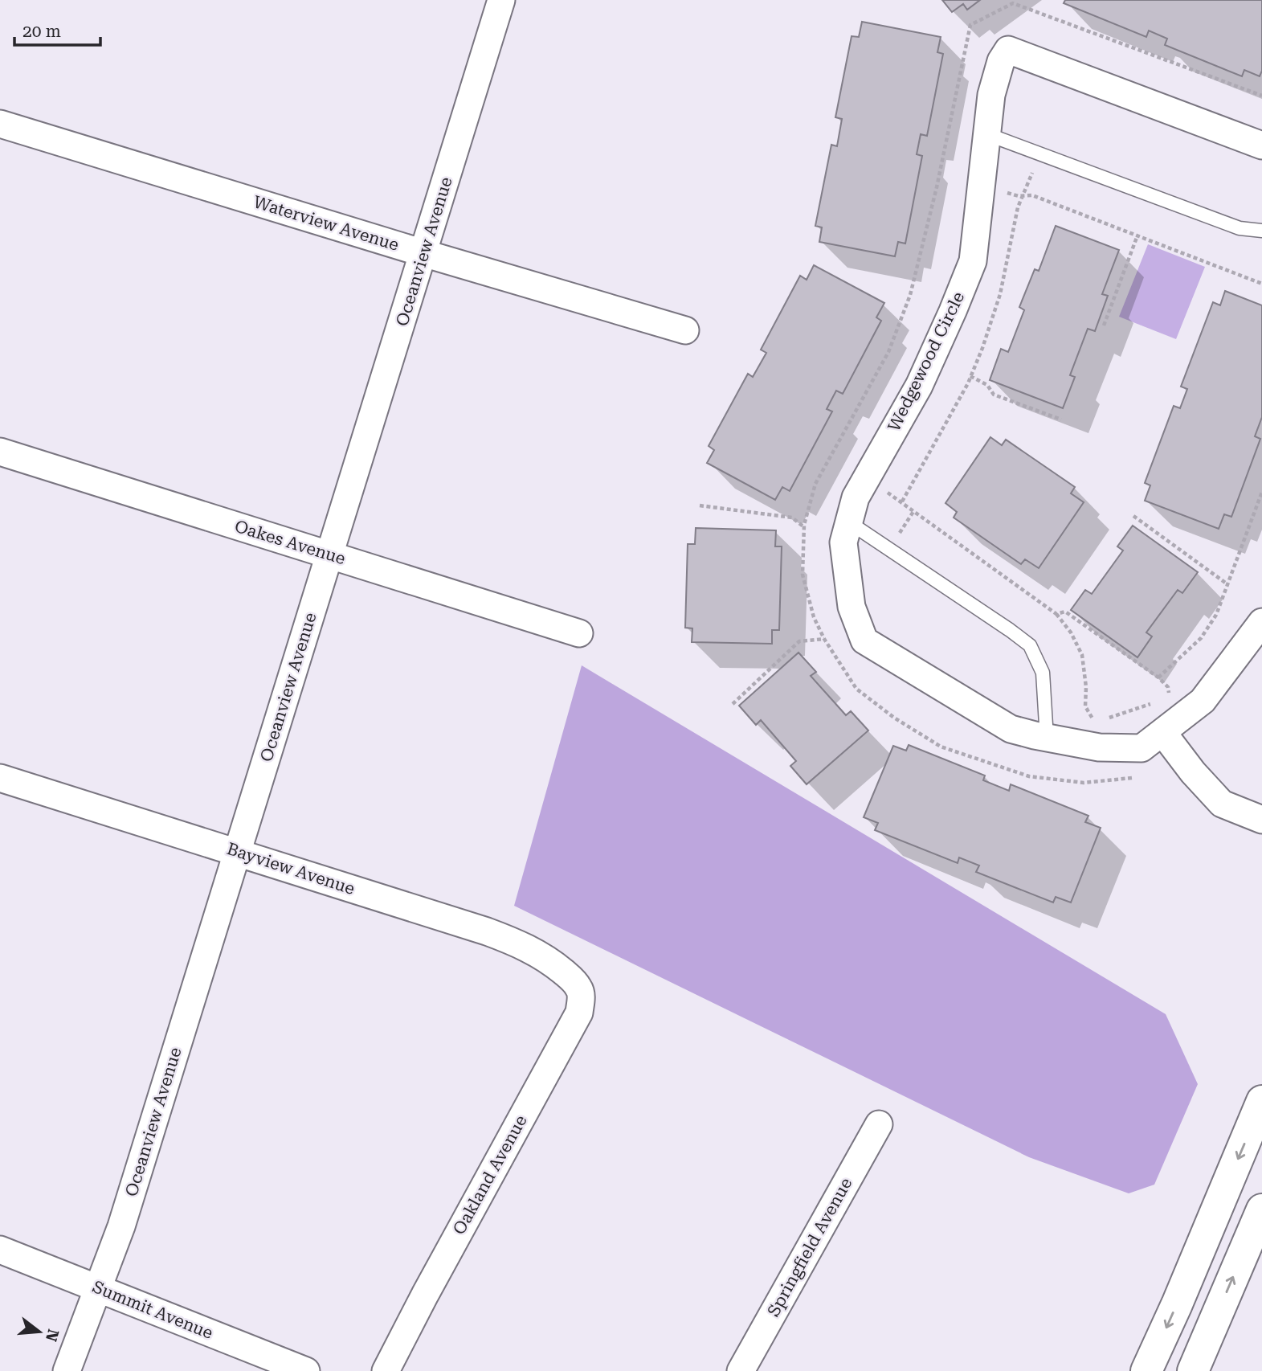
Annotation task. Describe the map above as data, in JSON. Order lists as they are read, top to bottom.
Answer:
{
  "streets": {
    "street": [
      "Waterview Avenue",
      "Oceanview Avenue",
      "Wedgewood Circle",
      "Oakes Avenue",
      "Bayview Avenue",
      "Oakland Avenue",
      "Springfield Avenue",
      "Summit Avenue"
    ]
  },
  "crossings": [
    ["Waterview Avenue", "Oceanview Avenue"],
    ["Oceanview Avenue", "Oakes Avenue"],
    ["Oceanview Avenue", "Bayview Avenue"],
    ["Oceanview Avenue", "Summit Avenue"],
    ["Bayview Avenue", "Oakland Avenue"]
  ],
  "scale_bar": "20 m",
  "north": "right"
}
